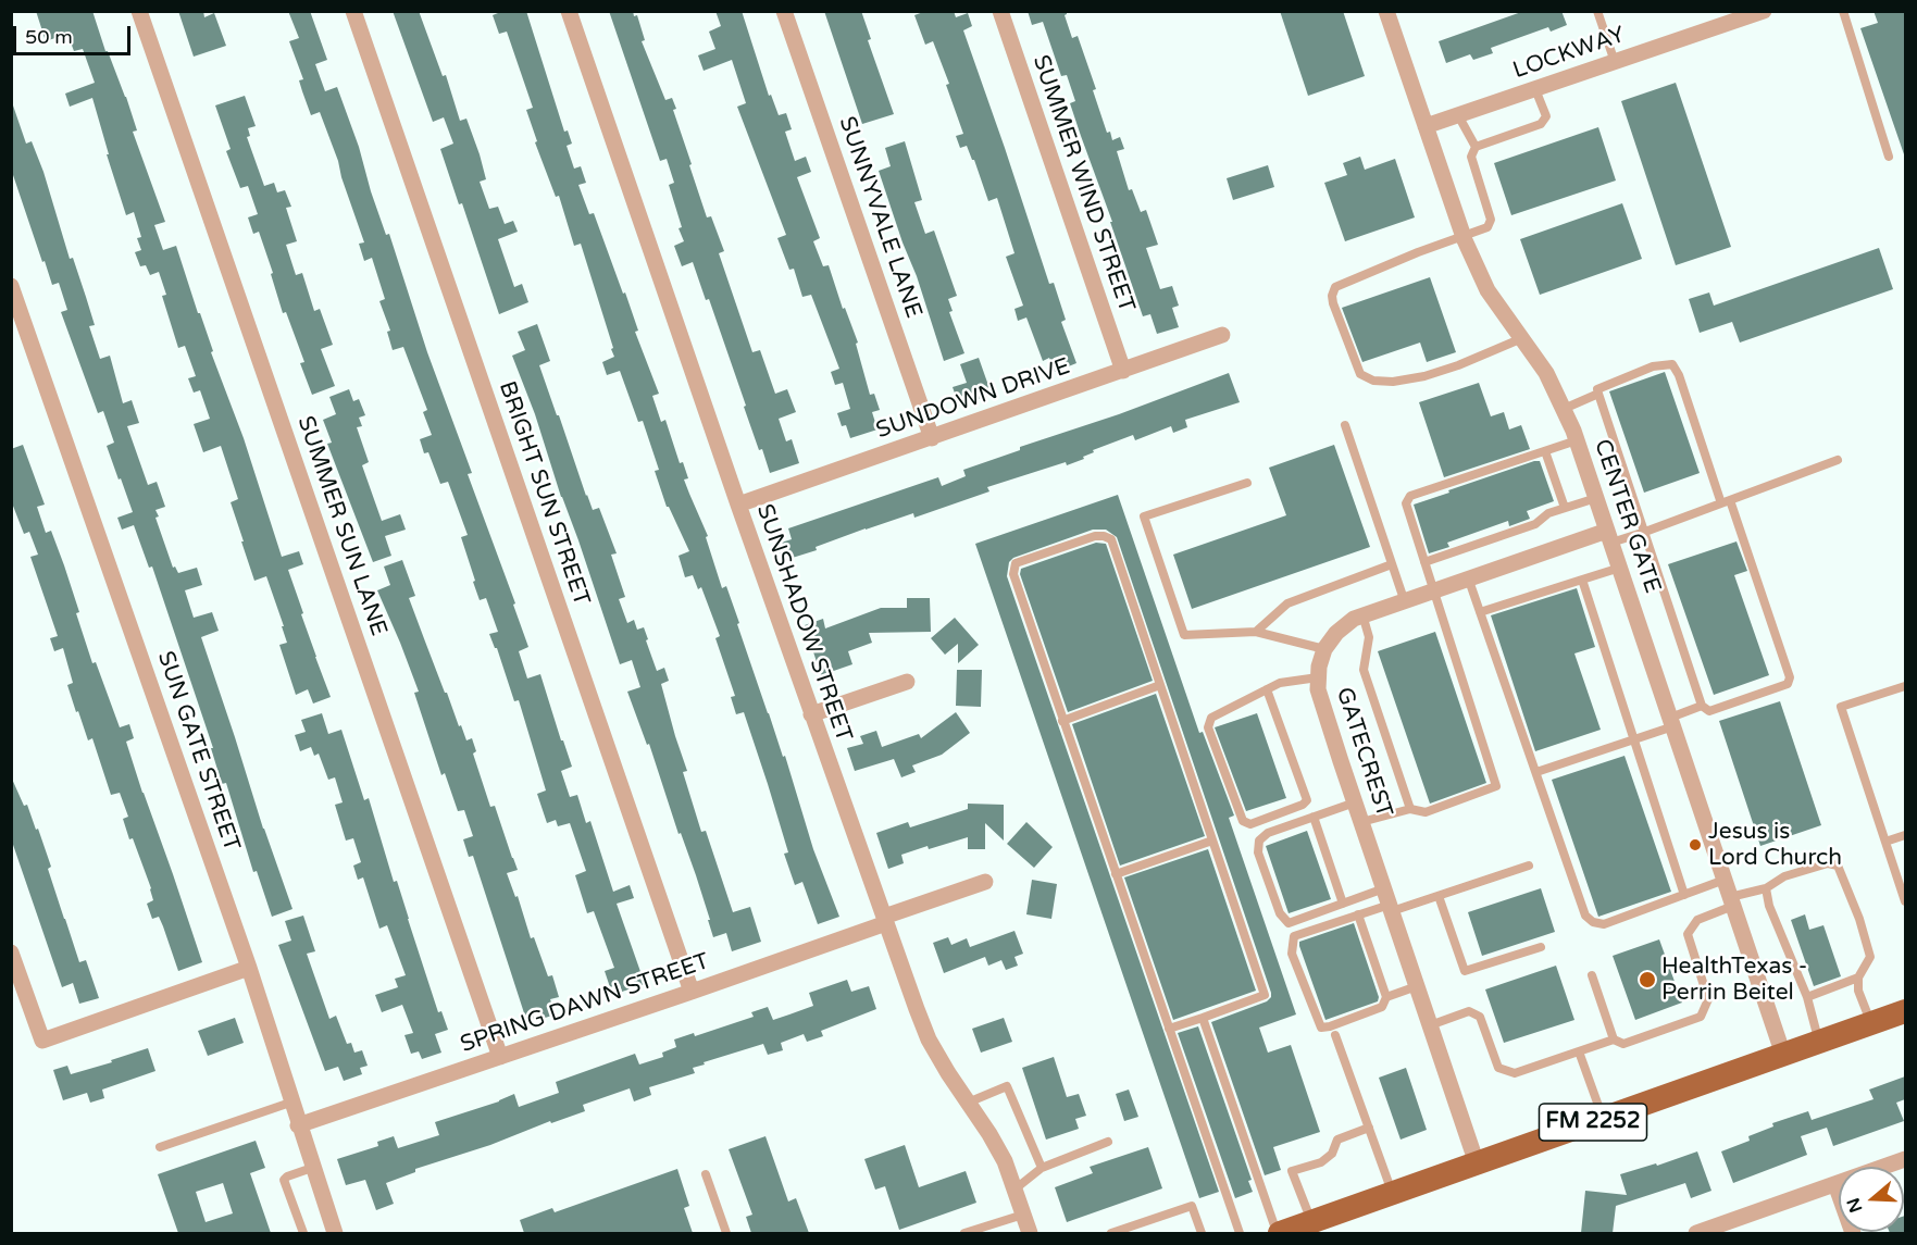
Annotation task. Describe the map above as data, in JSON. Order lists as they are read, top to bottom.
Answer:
{
  "streets": {
    "main road": ["FM 2252"],
    "street": [
      "LOCKWAY",
      "SUMMER WIND STREET",
      "SUNNYVALE LANE",
      "SUNDOWN DRIVE",
      "BRIGHT SUN STREET",
      "CENTER GATE",
      "SUMMER SUN LANE",
      "SUNSHADOW STREET",
      "SUN GATE STREET",
      "GATECREST",
      "SPRING DAWN STREET"
    ]
  },
  "crossings": [
    ["LOCKWAY", "CENTER GATE"],
    ["SUMMER WIND STREET", "SUNDOWN DRIVE"],
    ["SUNNYVALE LANE", "SUNDOWN DRIVE"],
    ["SUNDOWN DRIVE", "SUNSHADOW STREET"],
    ["BRIGHT SUN STREET", "SPRING DAWN STREET"],
    ["CENTER GATE", "GATECREST"],
    ["CENTER GATE", "FM 2252"],
    ["SUMMER SUN LANE", "SPRING DAWN STREET"],
    ["SUNSHADOW STREET", "SPRING DAWN STREET"],
    ["SUN GATE STREET", "SPRING DAWN STREET"],
    ["GATECREST", "FM 2252"]
  ],
  "places": ["Jesus is Lord Church", "HealthTexas - Perrin Beitel"],
  "scale_bar": "50 m",
  "north": "left"
}
